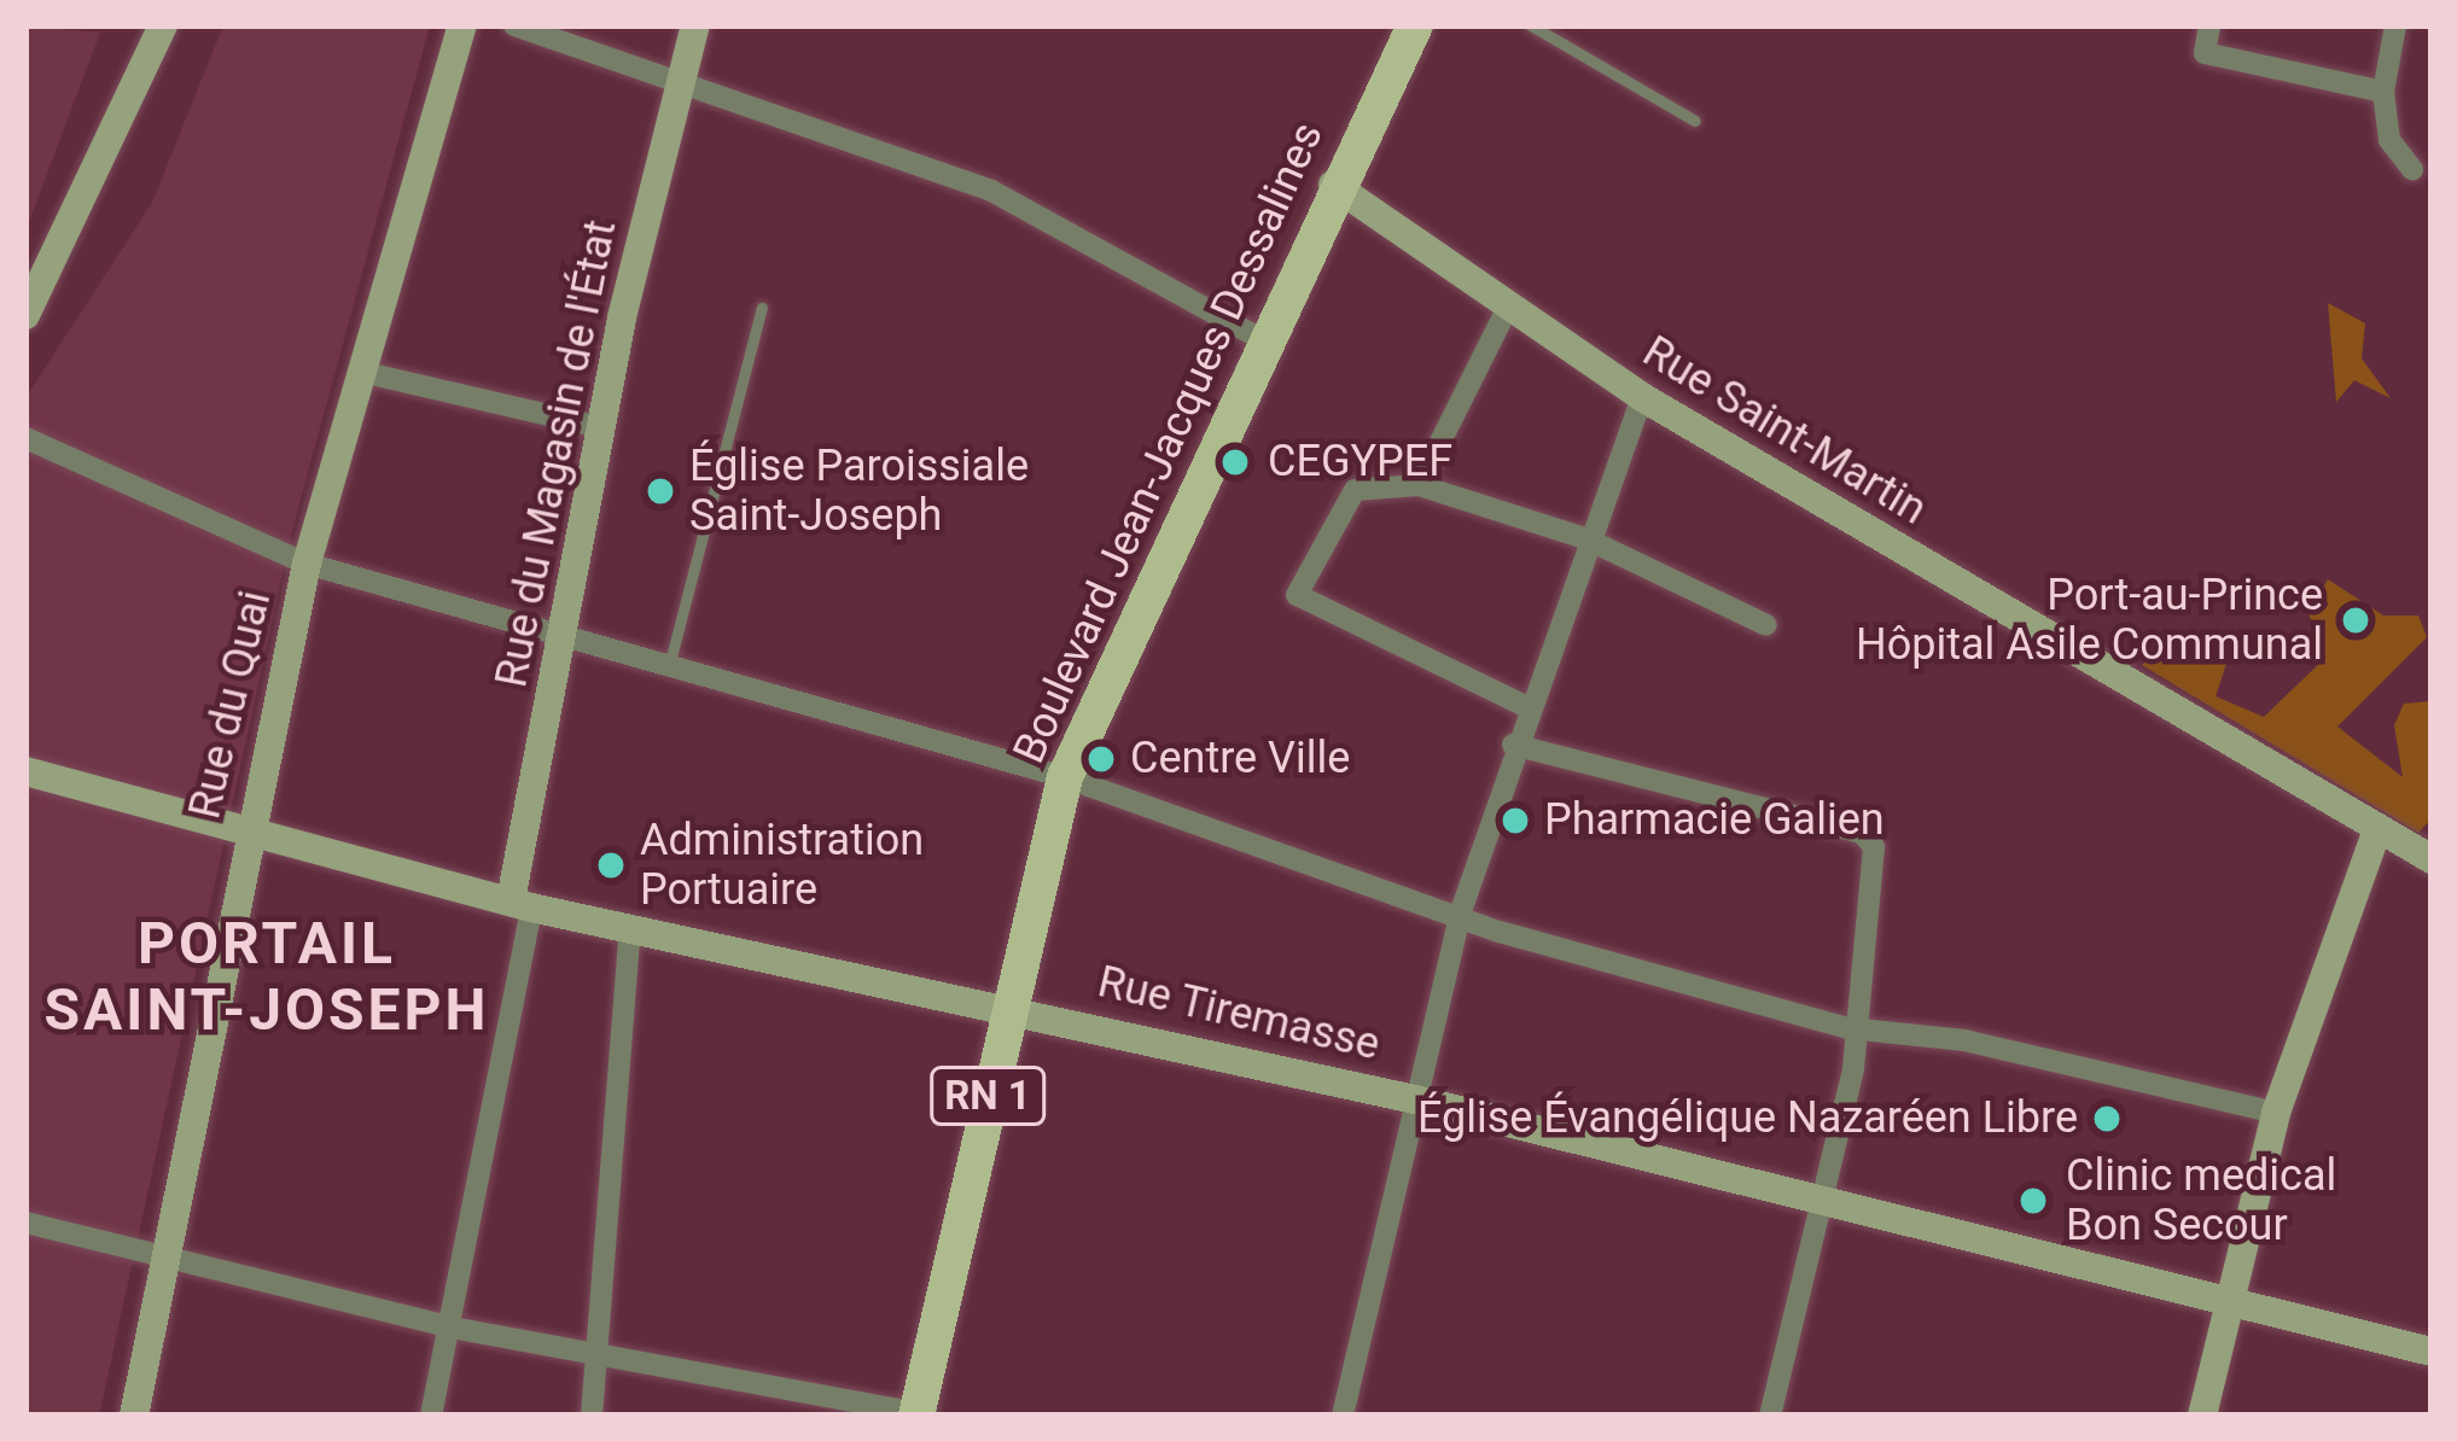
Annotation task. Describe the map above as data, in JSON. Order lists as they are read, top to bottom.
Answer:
{
  "streets": {
    "main road": ["Boulevard Jean-Jacques Dessalines", "RN 1"],
    "street": [
      "Rue Saint-Martin",
      "Rue du Magasin de l'État",
      "Rue du Quai",
      "Rue Tiremasse"
    ]
  },
  "crossings": [
    ["Rue Saint-Martin", "Boulevard Jean-Jacques Dessalines"],
    ["Boulevard Jean-Jacques Dessalines", "Rue Tiremasse"],
    ["Rue du Magasin de l'État", "Rue Tiremasse"],
    ["Rue du Quai", "Rue Tiremasse"]
  ],
  "districts": ["PORTAIL SAINT-JOSEPH"],
  "places": [
    "CEGYPEF",
    "Église Paroissiale Saint-Joseph",
    "Port-au-Prince Hôpital Asile Communal",
    "Centre Ville",
    "Pharmacie Galien",
    "Administration Portuaire",
    "Église Évangélique Nazaréen Libre",
    "Clinic medical Bon Secour"
  ]
}
